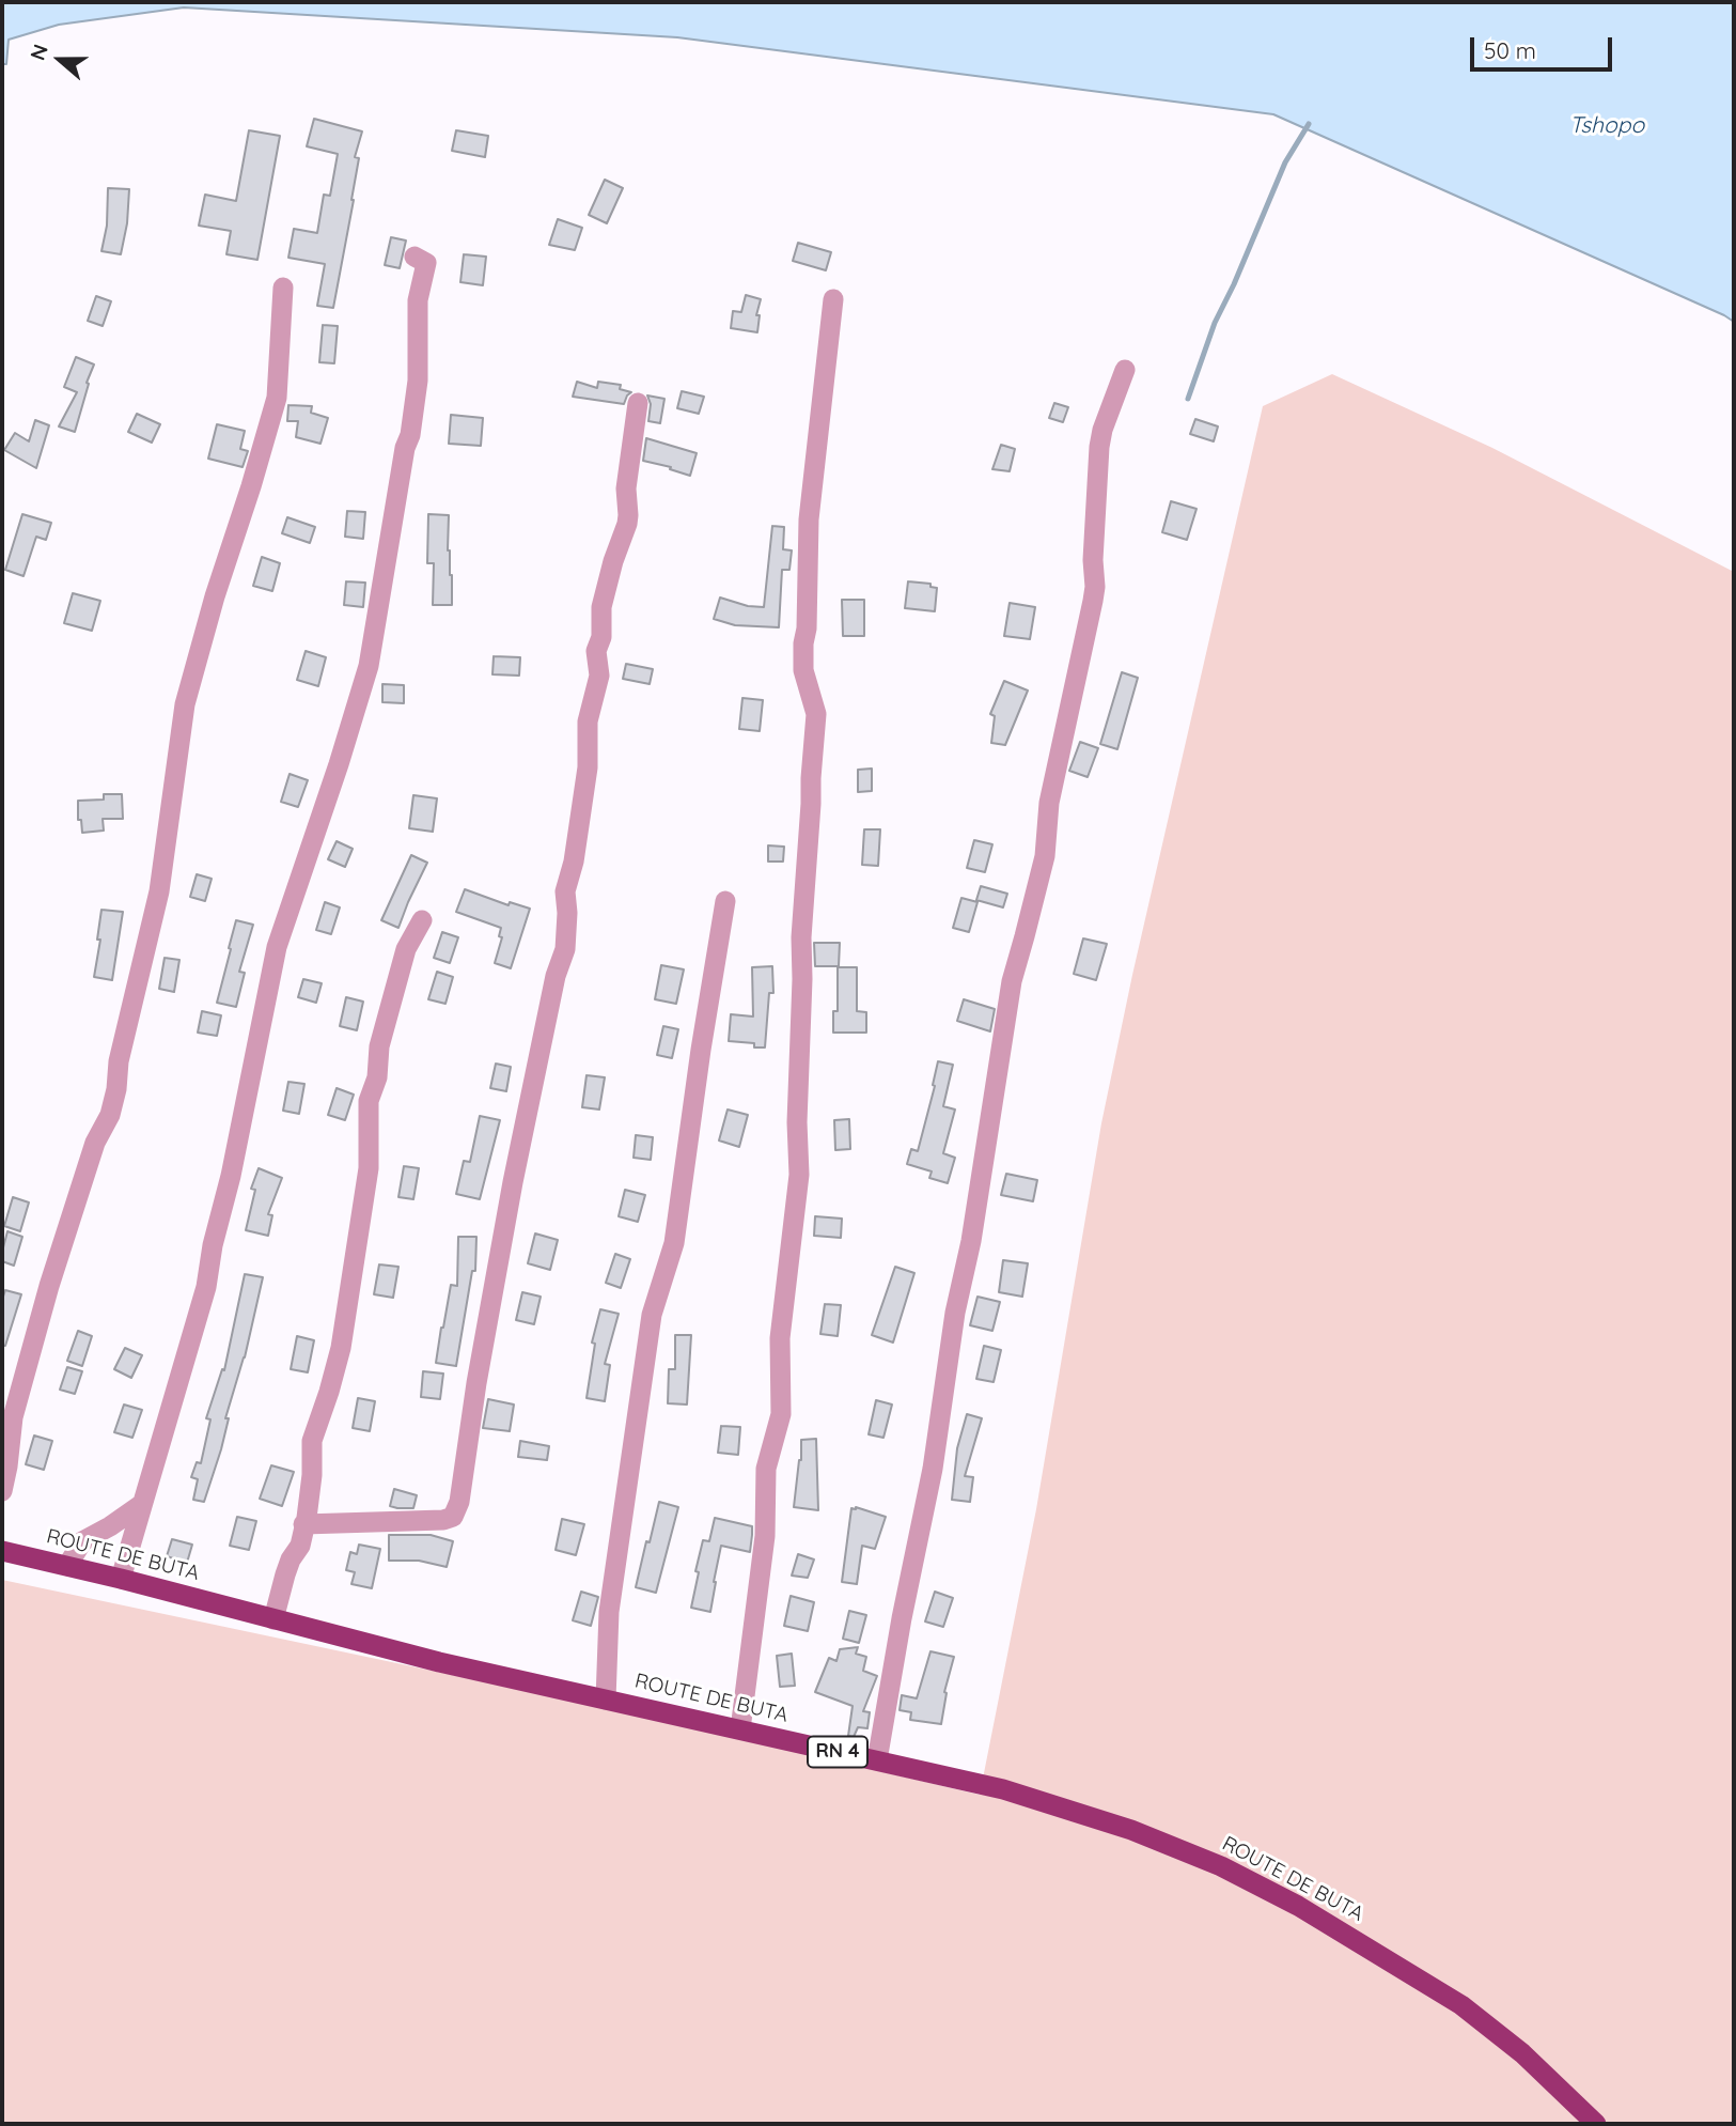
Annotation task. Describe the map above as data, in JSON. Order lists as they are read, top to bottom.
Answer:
{
  "streets": {
    "highway": ["ROUTE DE BUTA", "RN 4"]
  },
  "water": ["Tshopo"],
  "scale_bar": "50 m",
  "north": "left"
}
